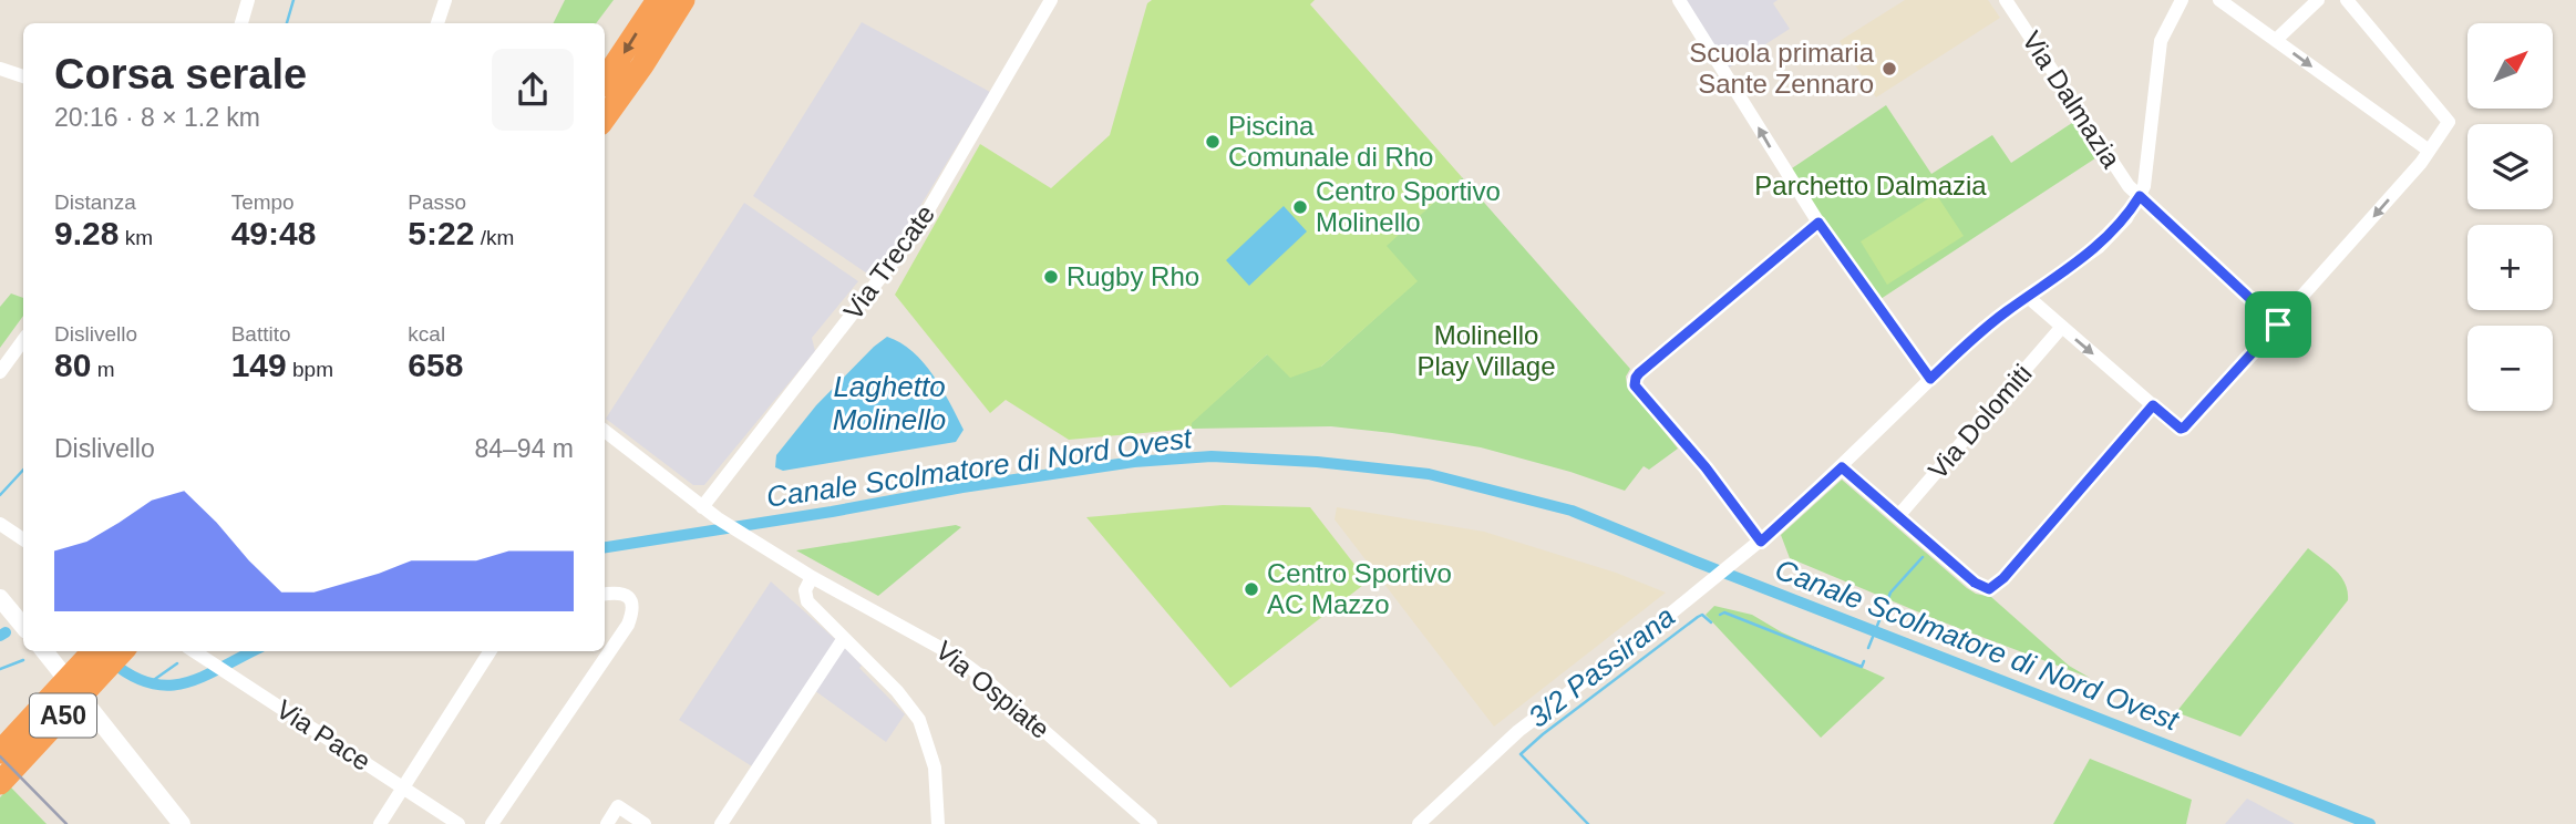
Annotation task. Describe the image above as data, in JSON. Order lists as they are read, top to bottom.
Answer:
{
  "streets": {
    "highway": ["A50"],
    "street": [
      "Via Dalmazia",
      "Via Trecate",
      "Via Dolomiti",
      "Via Ospiate",
      "Via Pace"
    ]
  },
  "crossings": [
    ["Via Trecate", "Via Ospiate"]
  ],
  "water": ["Laghetto Molinello", "Canale Scolmatore di Nord Ovest", "3/2 Passirana"],
  "parks": ["Parchetto Dalmazia", "Molinello Play Village"],
  "places": [
    "Scuola primaria Sante Zennaro",
    "Piscina Comunale di Rho",
    "Centro Sportivo Molinello",
    "Rugby Rho",
    "Centro Sportivo AC Mazzo"
  ],
  "north": "top right",
  "page": {
    "map_buttons": ["+", "−"],
    "heading": ["Corsa serale", "20:16 · 8 × 1.2 km"],
    "stats": [
      ["Distanza", "9.28 km"],
      ["Tempo", "49:48"],
      ["Passo", "5:22 /km"],
      ["Dislivello", "80 m"],
      ["Battito", "149 bpm"],
      ["kcal", "658"]
    ],
    "chart": ["Dislivello", "84–94 m"]
  }
}
